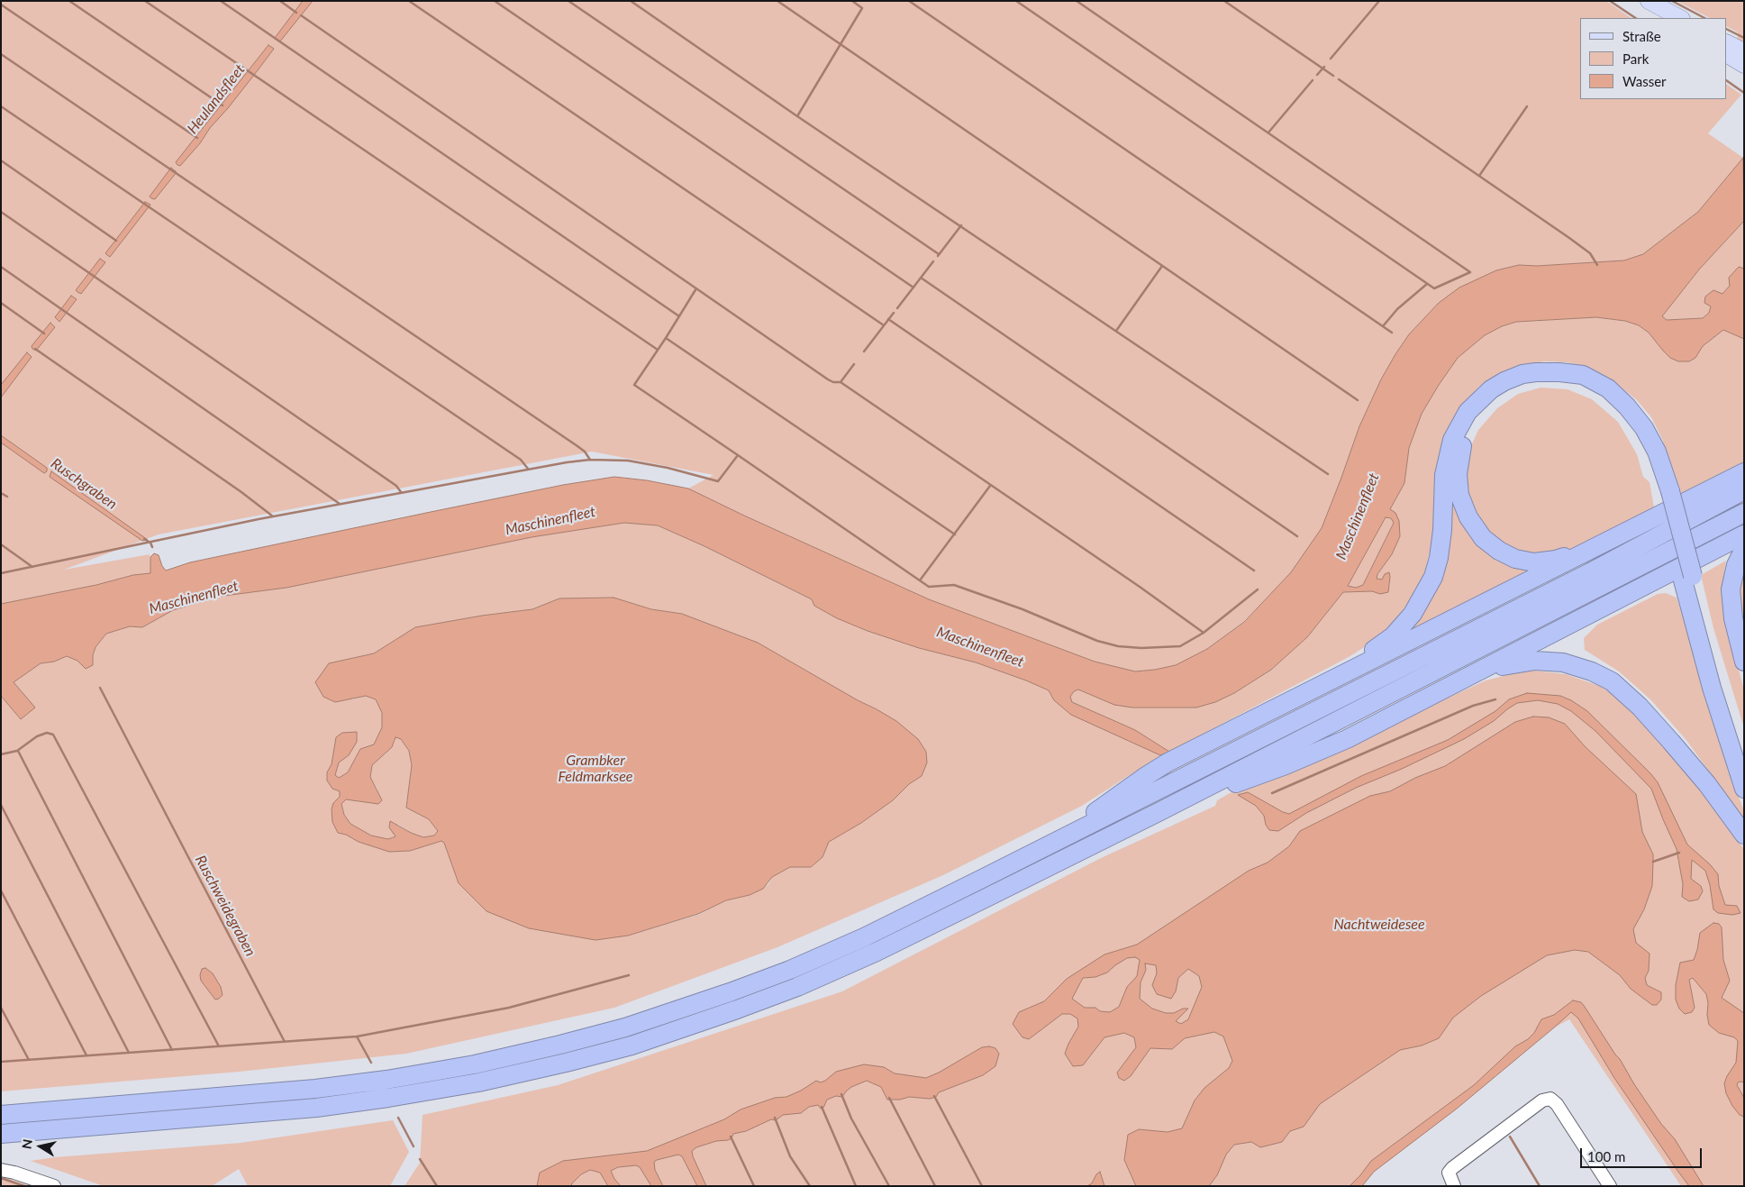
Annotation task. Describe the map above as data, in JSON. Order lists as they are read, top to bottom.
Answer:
{
  "water": [
    "Heulandsfleet",
    "Ruschgraben",
    "Maschinenfleet",
    "Grambker Feldmarksee",
    "Ruschweidegraben",
    "Nachtweidesee"
  ],
  "legend": ["Straße", "Park", "Wasser"],
  "scale_bar": "100 m",
  "north": "left"
}
